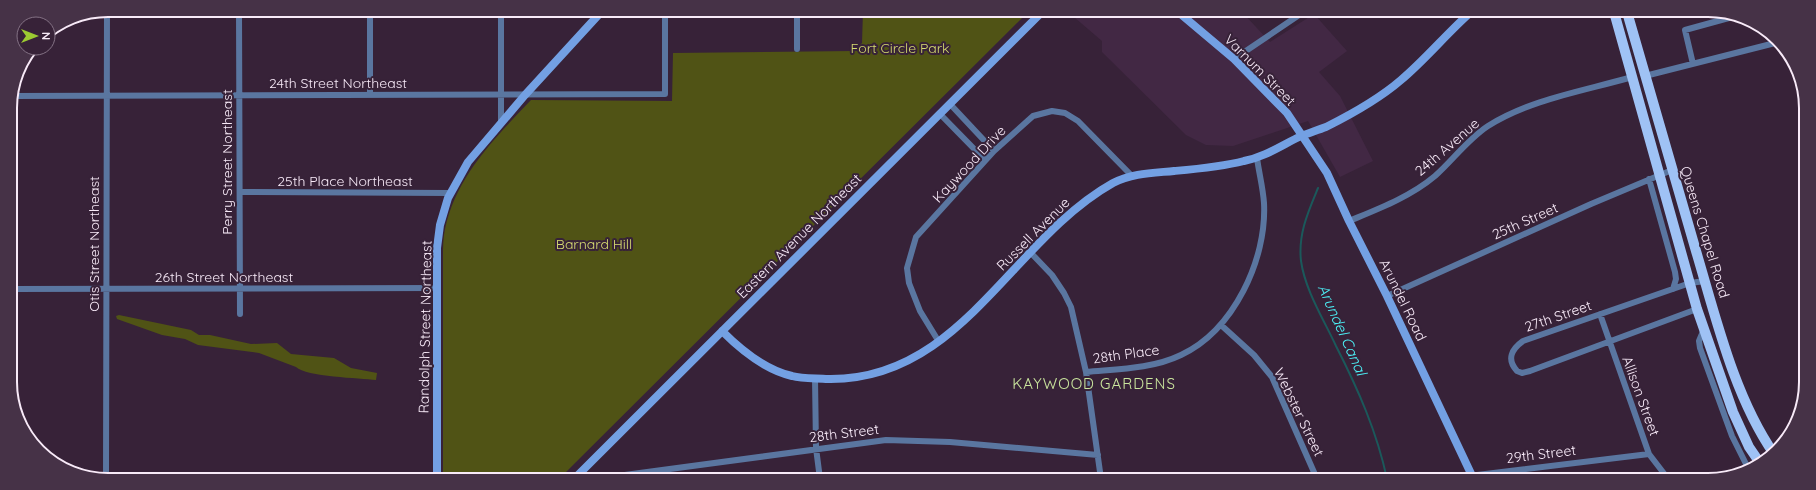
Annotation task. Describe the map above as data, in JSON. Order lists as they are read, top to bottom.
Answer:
{
  "streets": {
    "main road": ["Queens Chapel Road"],
    "street": [
      "Varnum Street",
      "24th Street Northeast",
      "24th Avenue",
      "Perry Street Northeast",
      "Kaywood Drive",
      "25th Place Northeast",
      "25th Street",
      "Russell Avenue",
      "Eastern Avenue Northeast",
      "Otis Street Northeast",
      "26th Street Northeast",
      "Arundel Road",
      "27th Street",
      "Randolph Street Northeast",
      "28th Place",
      "Allison Street",
      "Webster Street",
      "28th Street",
      "29th Street"
    ]
  },
  "crossings": [
    ["Varnum Street", "Russell Avenue"],
    ["Varnum Street", "Arundel Road"],
    ["24th Street Northeast", "Perry Street Northeast"],
    ["24th Street Northeast", "Otis Street Northeast"],
    ["24th Street Northeast", "Randolph Street Northeast"],
    ["24th Avenue", "Queens Chapel Road"],
    ["24th Avenue", "Arundel Road"],
    ["Perry Street Northeast", "25th Place Northeast"],
    ["Perry Street Northeast", "26th Street Northeast"],
    ["Kaywood Drive", "Russell Avenue"],
    ["25th Place Northeast", "Randolph Street Northeast"],
    ["25th Street", "Queens Chapel Road"],
    ["25th Street", "Arundel Road"],
    ["Queens Chapel Road", "27th Street"],
    ["Russell Avenue", "Eastern Avenue Northeast"],
    ["Russell Avenue", "Arundel Road"],
    ["Russell Avenue", "28th Place"],
    ["Otis Street Northeast", "26th Street Northeast"],
    ["26th Street Northeast", "Randolph Street Northeast"],
    ["27th Street", "Allison Street"],
    ["28th Place", "Webster Street"],
    ["Allison Street", "29th Street"]
  ],
  "districts": ["KAYWOOD GARDENS"],
  "water": ["Arundel Canal"],
  "parks": ["Fort Circle Park", "Barnard Hill"],
  "north": "right"
}
